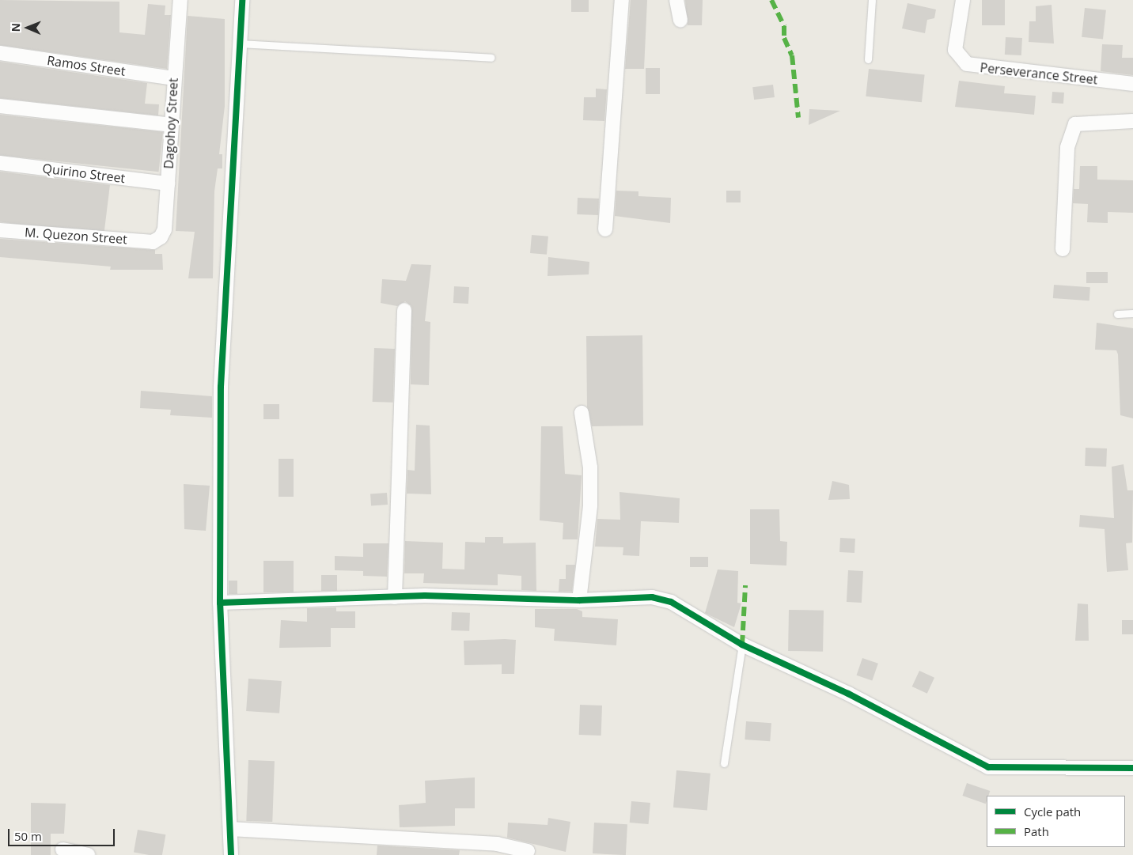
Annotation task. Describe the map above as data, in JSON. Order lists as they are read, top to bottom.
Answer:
{
  "streets": {
    "street": [
      "Ramos Street",
      "Perseverance Street",
      "Dagohoy Street",
      "Quirino Street",
      "M. Quezon Street"
    ]
  },
  "crossings": [
    ["Ramos Street", "Dagohoy Street"],
    ["Dagohoy Street", "Quirino Street"],
    ["Dagohoy Street", "M. Quezon Street"]
  ],
  "legend": ["Cycle path", "Path"],
  "scale_bar": "50 m",
  "north": "left"
}
